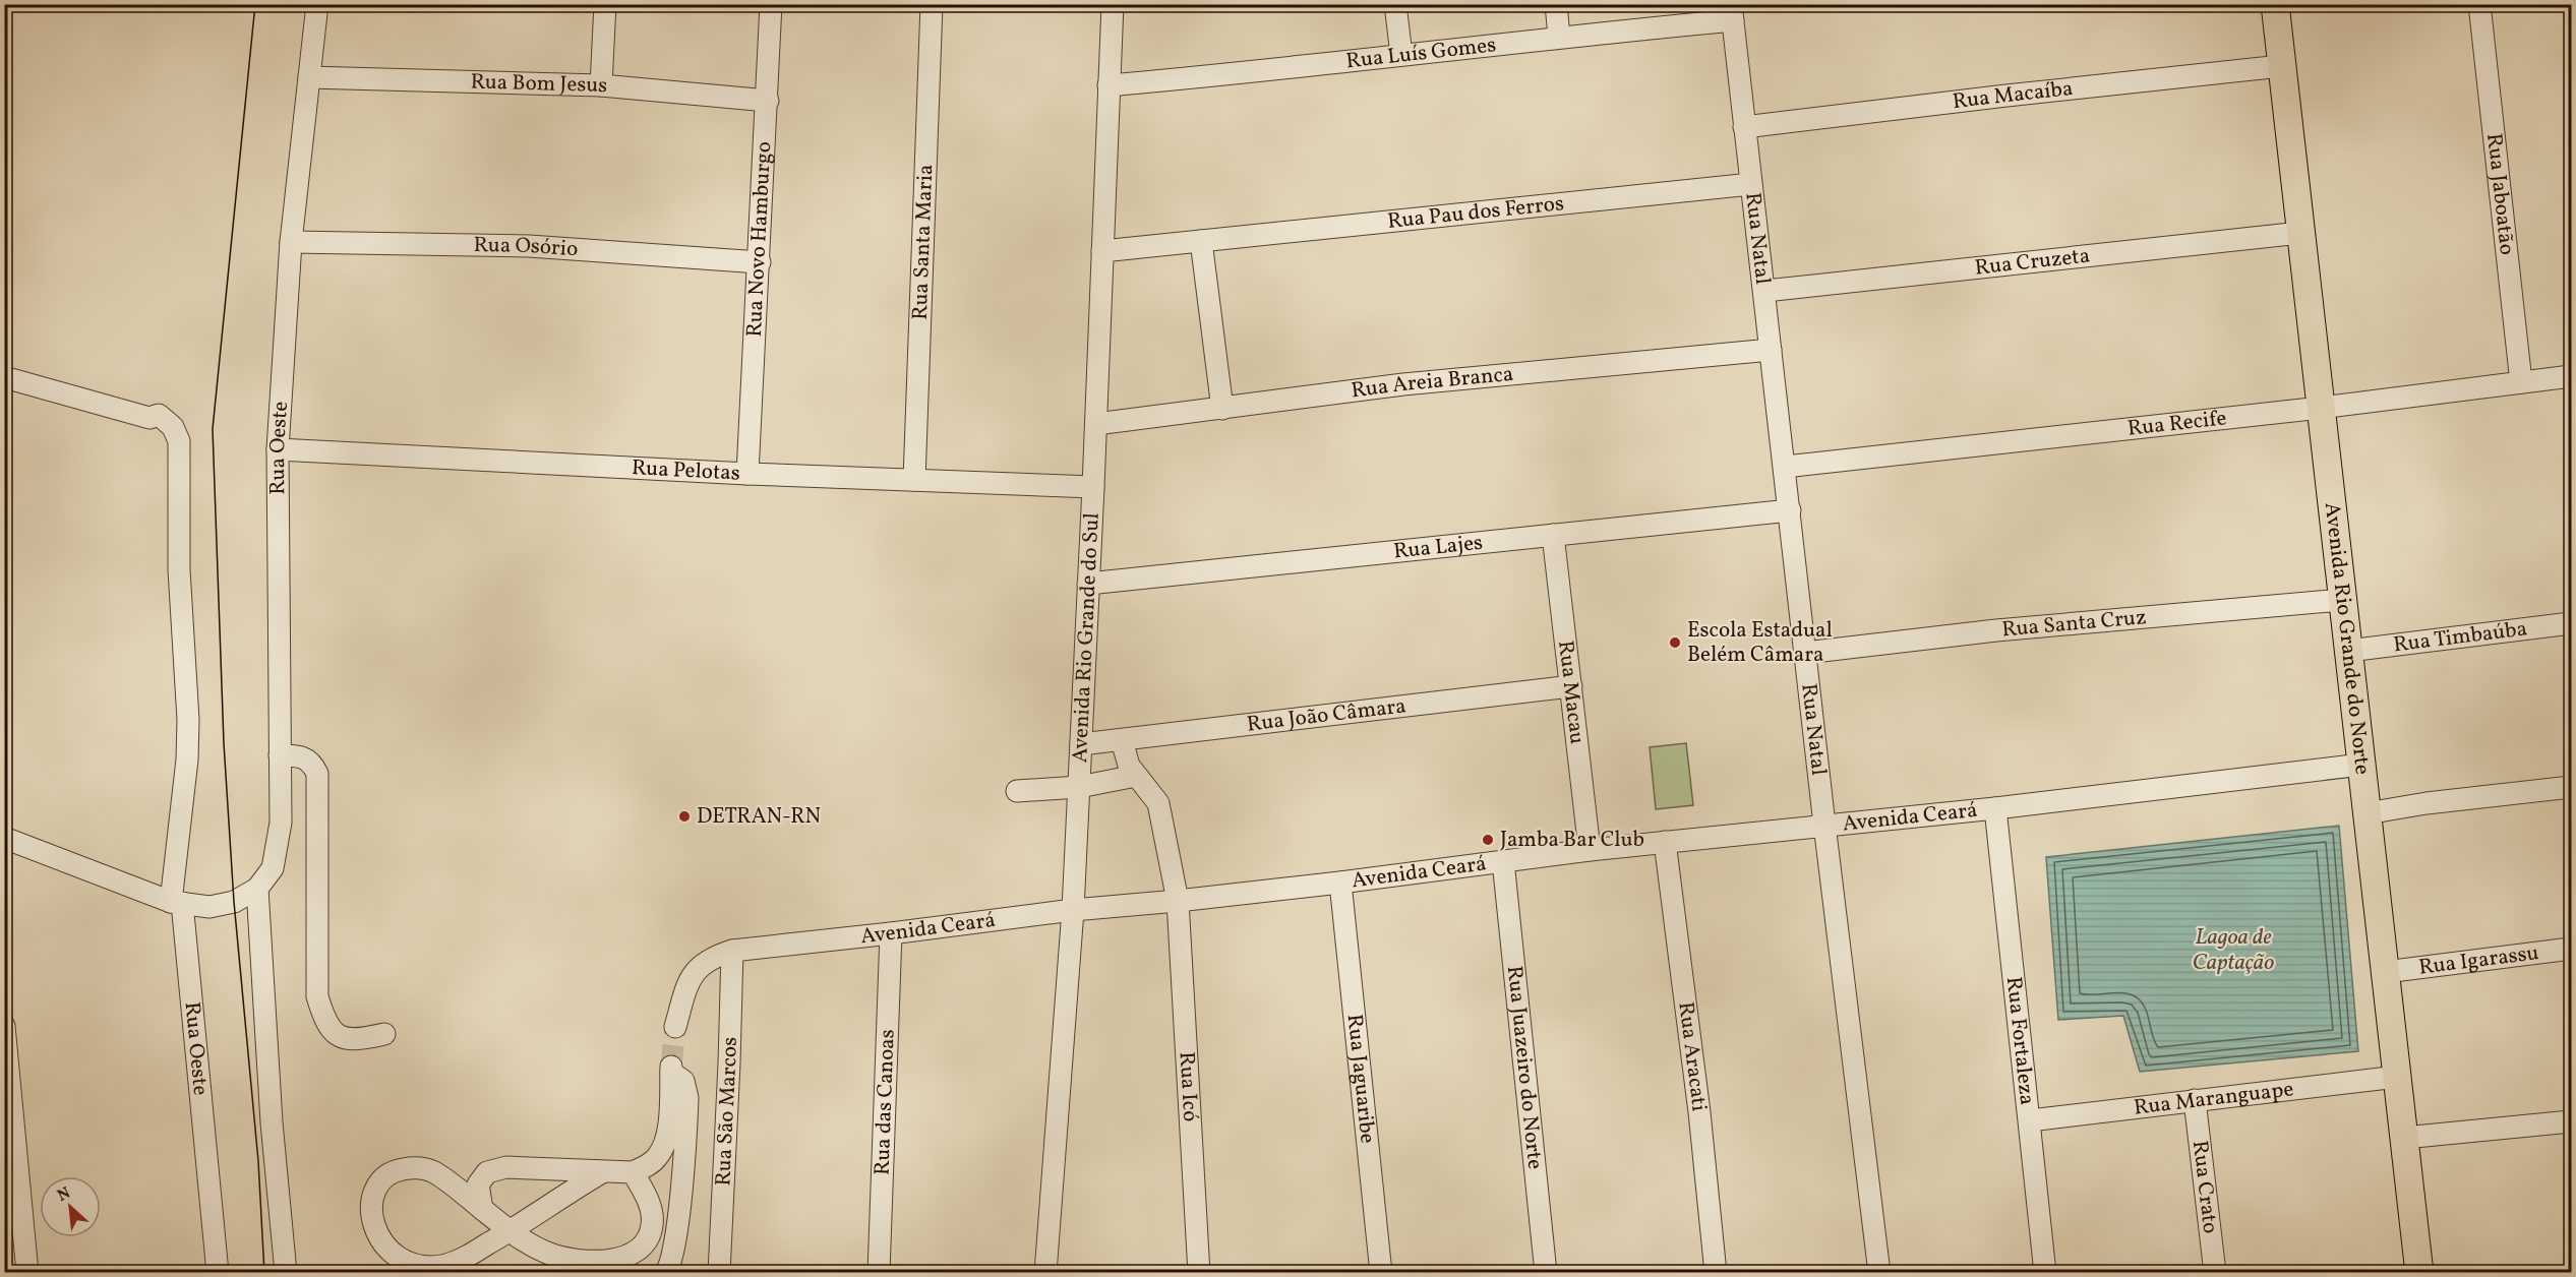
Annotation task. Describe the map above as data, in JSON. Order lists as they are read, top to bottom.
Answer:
{
  "streets": {
    "main road": ["Avenida Rio Grande do Norte"],
    "street": [
      "Rua Luís Gomes",
      "Rua Bom Jesus",
      "Rua Macaíba",
      "Rua Jaboatão",
      "Rua Pau dos Ferros",
      "Rua Novo Hamburgo",
      "Rua Natal",
      "Rua Santa Maria",
      "Rua Osório",
      "Rua Cruzeta",
      "Rua Areia Branca",
      "Rua Recife",
      "Rua Oeste",
      "Rua Pelotas",
      "Rua Lajes",
      "Rua Santa Cruz",
      "Rua Timbaúba",
      "Avenida Rio Grande do Sul",
      "Rua Macau",
      "Rua João Câmara",
      "Avenida Ceará",
      "Rua Igarassu",
      "Rua Fortaleza",
      "Rua Aracati",
      "Rua Juazeiro do Norte",
      "Rua Jaguaribe",
      "Rua Icó",
      "Rua Maranguape",
      "Rua das Canoas",
      "Rua São Marcos",
      "Rua Crato"
    ]
  },
  "crossings": [
    ["Rua Luís Gomes", "Rua Natal"],
    ["Rua Luís Gomes", "Avenida Rio Grande do Sul"],
    ["Rua Bom Jesus", "Rua Novo Hamburgo"],
    ["Rua Bom Jesus", "Rua Oeste"],
    ["Rua Macaíba", "Rua Natal"],
    ["Rua Macaíba", "Avenida Rio Grande do Norte"],
    ["Rua Jaboatão", "Rua Recife"],
    ["Rua Pau dos Ferros", "Rua Natal"],
    ["Rua Pau dos Ferros", "Avenida Rio Grande do Sul"],
    ["Rua Novo Hamburgo", "Rua Osório"],
    ["Rua Novo Hamburgo", "Rua Pelotas"],
    ["Rua Natal", "Rua Cruzeta"],
    ["Rua Natal", "Rua Areia Branca"],
    ["Rua Natal", "Rua Recife"],
    ["Rua Natal", "Rua Lajes"],
    ["Rua Natal", "Rua Santa Cruz"],
    ["Rua Natal", "Avenida Ceará"],
    ["Rua Santa Maria", "Rua Pelotas"],
    ["Rua Osório", "Rua Oeste"],
    ["Rua Cruzeta", "Avenida Rio Grande do Norte"],
    ["Rua Areia Branca", "Avenida Rio Grande do Sul"],
    ["Rua Recife", "Avenida Rio Grande do Norte"],
    ["Rua Oeste", "Rua Pelotas"],
    ["Rua Pelotas", "Avenida Rio Grande do Sul"],
    ["Rua Lajes", "Avenida Rio Grande do Sul"],
    ["Rua Lajes", "Rua Macau"],
    ["Rua Santa Cruz", "Avenida Rio Grande do Norte"],
    ["Rua Timbaúba", "Avenida Rio Grande do Norte"],
    ["Avenida Rio Grande do Sul", "Rua João Câmara"],
    ["Avenida Rio Grande do Sul", "Avenida Ceará"],
    ["Avenida Rio Grande do Norte", "Avenida Ceará"],
    ["Avenida Rio Grande do Norte", "Rua Igarassu"],
    ["Avenida Rio Grande do Norte", "Rua Maranguape"],
    ["Rua Macau", "Rua João Câmara"],
    ["Rua Macau", "Avenida Ceará"],
    ["Rua João Câmara", "Rua Icó"],
    ["Avenida Ceará", "Rua Fortaleza"],
    ["Avenida Ceará", "Rua Aracati"],
    ["Avenida Ceará", "Rua Juazeiro do Norte"],
    ["Avenida Ceará", "Rua Jaguaribe"],
    ["Avenida Ceará", "Rua Icó"],
    ["Avenida Ceará", "Rua das Canoas"],
    ["Avenida Ceará", "Rua São Marcos"],
    ["Rua Fortaleza", "Rua Maranguape"],
    ["Rua Maranguape", "Rua Crato"]
  ],
  "water": ["Lagoa de Captação"],
  "places": ["Escola Estadual Belém Câmara", "DETRAN-RN", "Jamba Bar Club"],
  "north": "top left"
}
